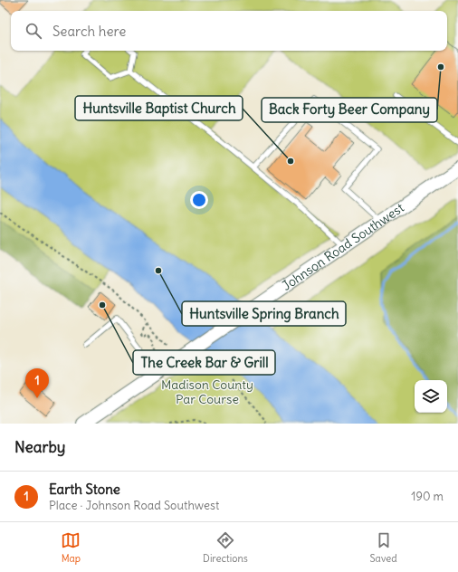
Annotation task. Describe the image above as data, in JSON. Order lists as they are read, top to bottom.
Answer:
{
  "streets": {
    "street": ["Johnson Road Southwest"]
  },
  "parks": ["Madison County Par Course"],
  "places": [
    "Back Forty Beer Company",
    "Huntsville Baptist Church",
    "Huntsville Spring Branch",
    "The Creek Bar & Grill"
  ],
  "page": {
    "search": "Search here",
    "pins": "1",
    "heading": "Nearby",
    "list": [
      {
        "mark": "1",
        "name": "Earth Stone",
        "note": "Place · Johnson Road Southwest",
        "value": "190 m"
      }
    ],
    "nav": ["Map", "Directions", "Saved"]
  }
}
